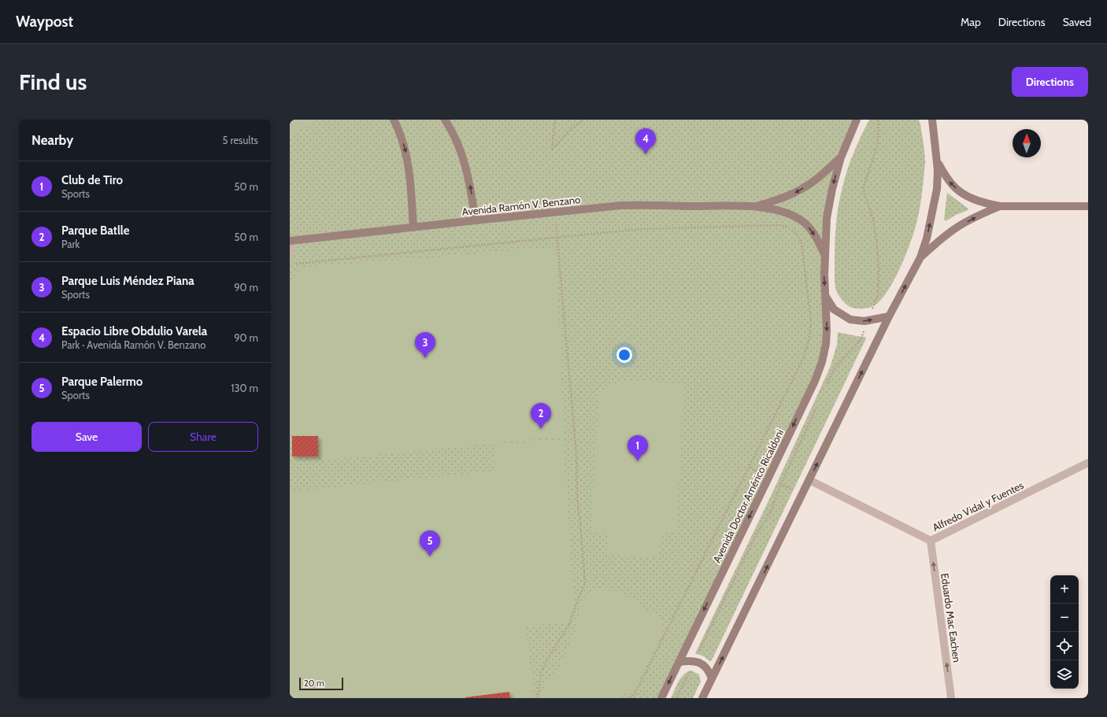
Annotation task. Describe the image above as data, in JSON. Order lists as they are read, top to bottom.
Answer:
{
  "streets": {
    "street": [
      "Avenida Ramón V. Benzano",
      "Avenida Doctor Américo Ricaldoni",
      "Alfredo Vidal y Fuentes",
      "Eduardo Mac Eachen"
    ]
  },
  "crossings": [
    ["Avenida Ramón V. Benzano", "Avenida Doctor Américo Ricaldoni"],
    ["Alfredo Vidal y Fuentes", "Eduardo Mac Eachen"]
  ],
  "one_way": ["Eduardo Mac Eachen"],
  "scale_bar": "20 m",
  "north": "top",
  "page": {
    "header": "Waypost",
    "nav": ["Map", "Directions", "Saved"],
    "buttons": [
      "Directions",
      ["Save", "Share"]
    ],
    "title": "Find us",
    "heading": ["Nearby", "5 results"],
    "pins": [
      "4",
      "3",
      "2",
      "1",
      "5"
    ],
    "list": [
      {
        "mark": "1",
        "name": "Club de Tiro",
        "note": "Sports",
        "value": "50 m"
      },
      {
        "mark": "2",
        "name": "Parque Batlle",
        "note": "Park",
        "value": "50 m"
      },
      {
        "mark": "3",
        "name": "Parque Luis Méndez Piana",
        "note": "Sports",
        "value": "90 m"
      },
      {
        "mark": "4",
        "name": "Espacio Libre Obdulio Varela",
        "note": "Park · Avenida Ramón V. Benzano",
        "value": "90 m"
      },
      {
        "mark": "5",
        "name": "Parque Palermo",
        "note": "Sports",
        "value": "130 m"
      }
    ],
    "map_buttons": ["+", "−"],
    "scale": "20 m"
  }
}
